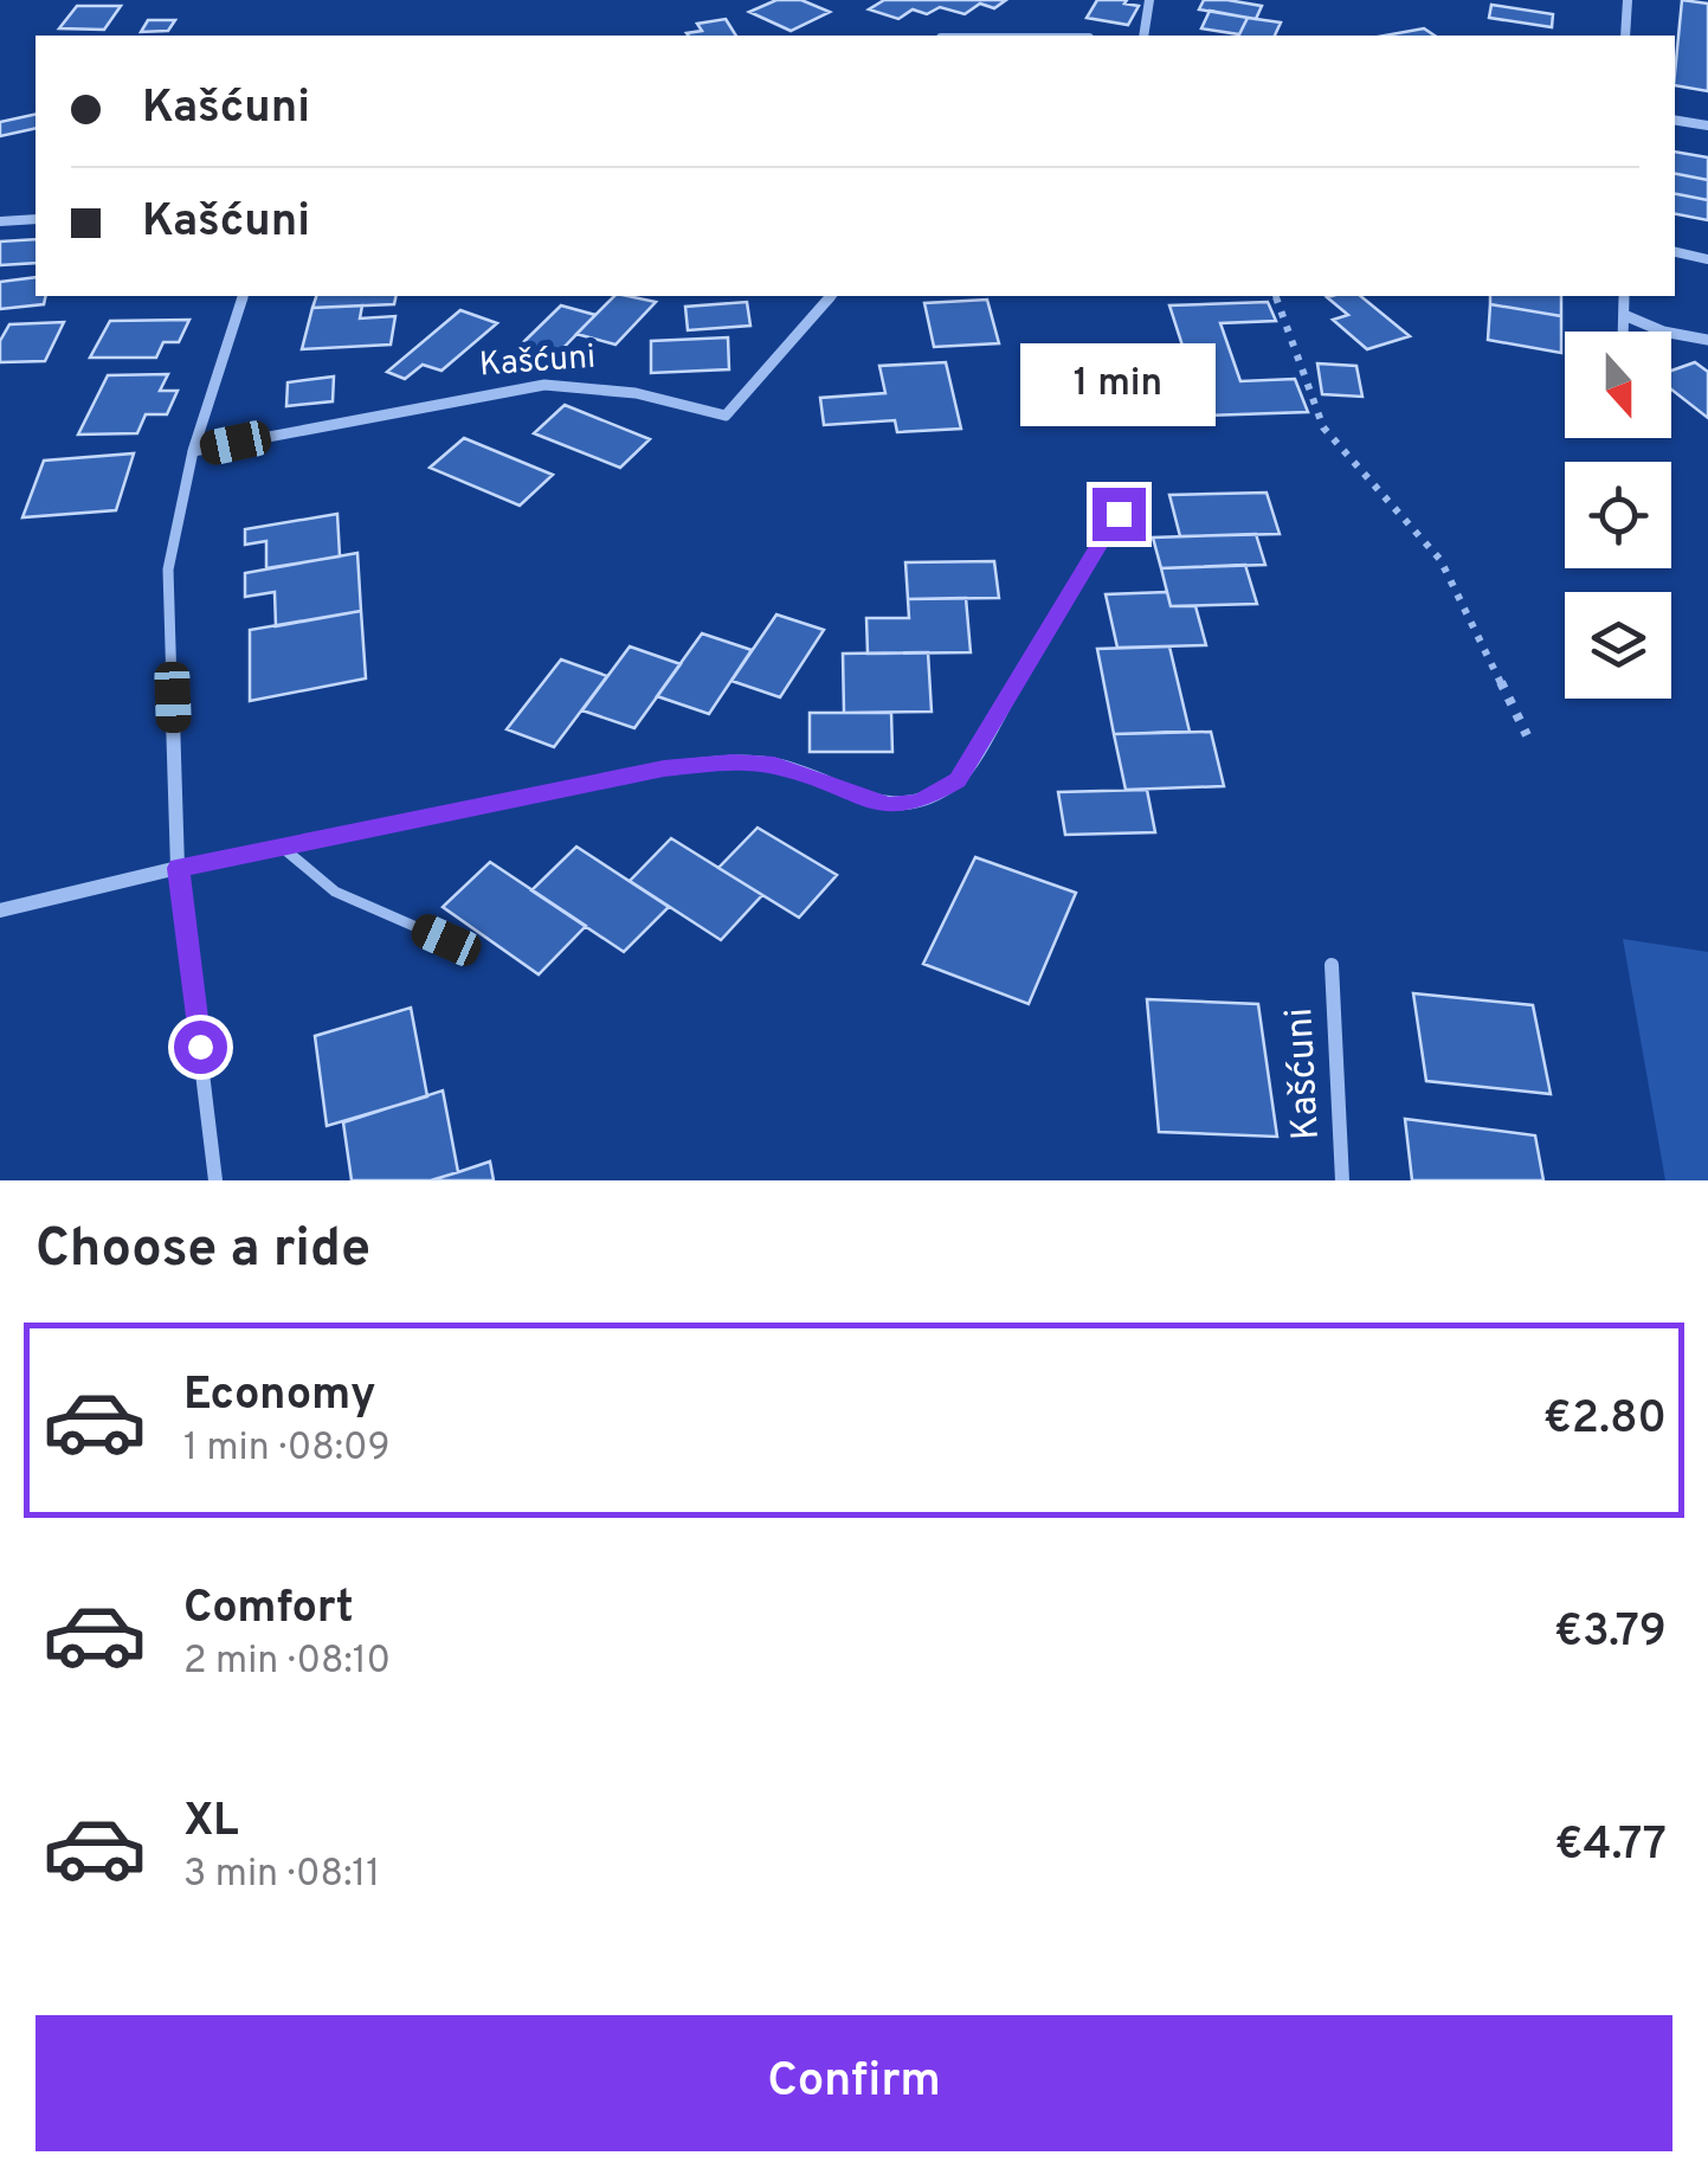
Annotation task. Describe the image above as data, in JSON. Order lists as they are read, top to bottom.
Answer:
{
  "streets": {
    "street": ["Kašćuni"]
  },
  "north": "bottom",
  "page": {
    "banner": ["Kašćuni", "Kašćuni"],
    "bubble": "1 min",
    "heading": "Choose a ride",
    "list": [
      {
        "name": "Economy",
        "note": "1 min · 08:09",
        "value": "€2.80"
      },
      {
        "name": "Comfort",
        "note": "2 min · 08:10",
        "value": "€3.79"
      },
      {
        "name": "XL",
        "note": "3 min · 08:11",
        "value": "€4.77"
      }
    ],
    "buttons": "Confirm"
  }
}
